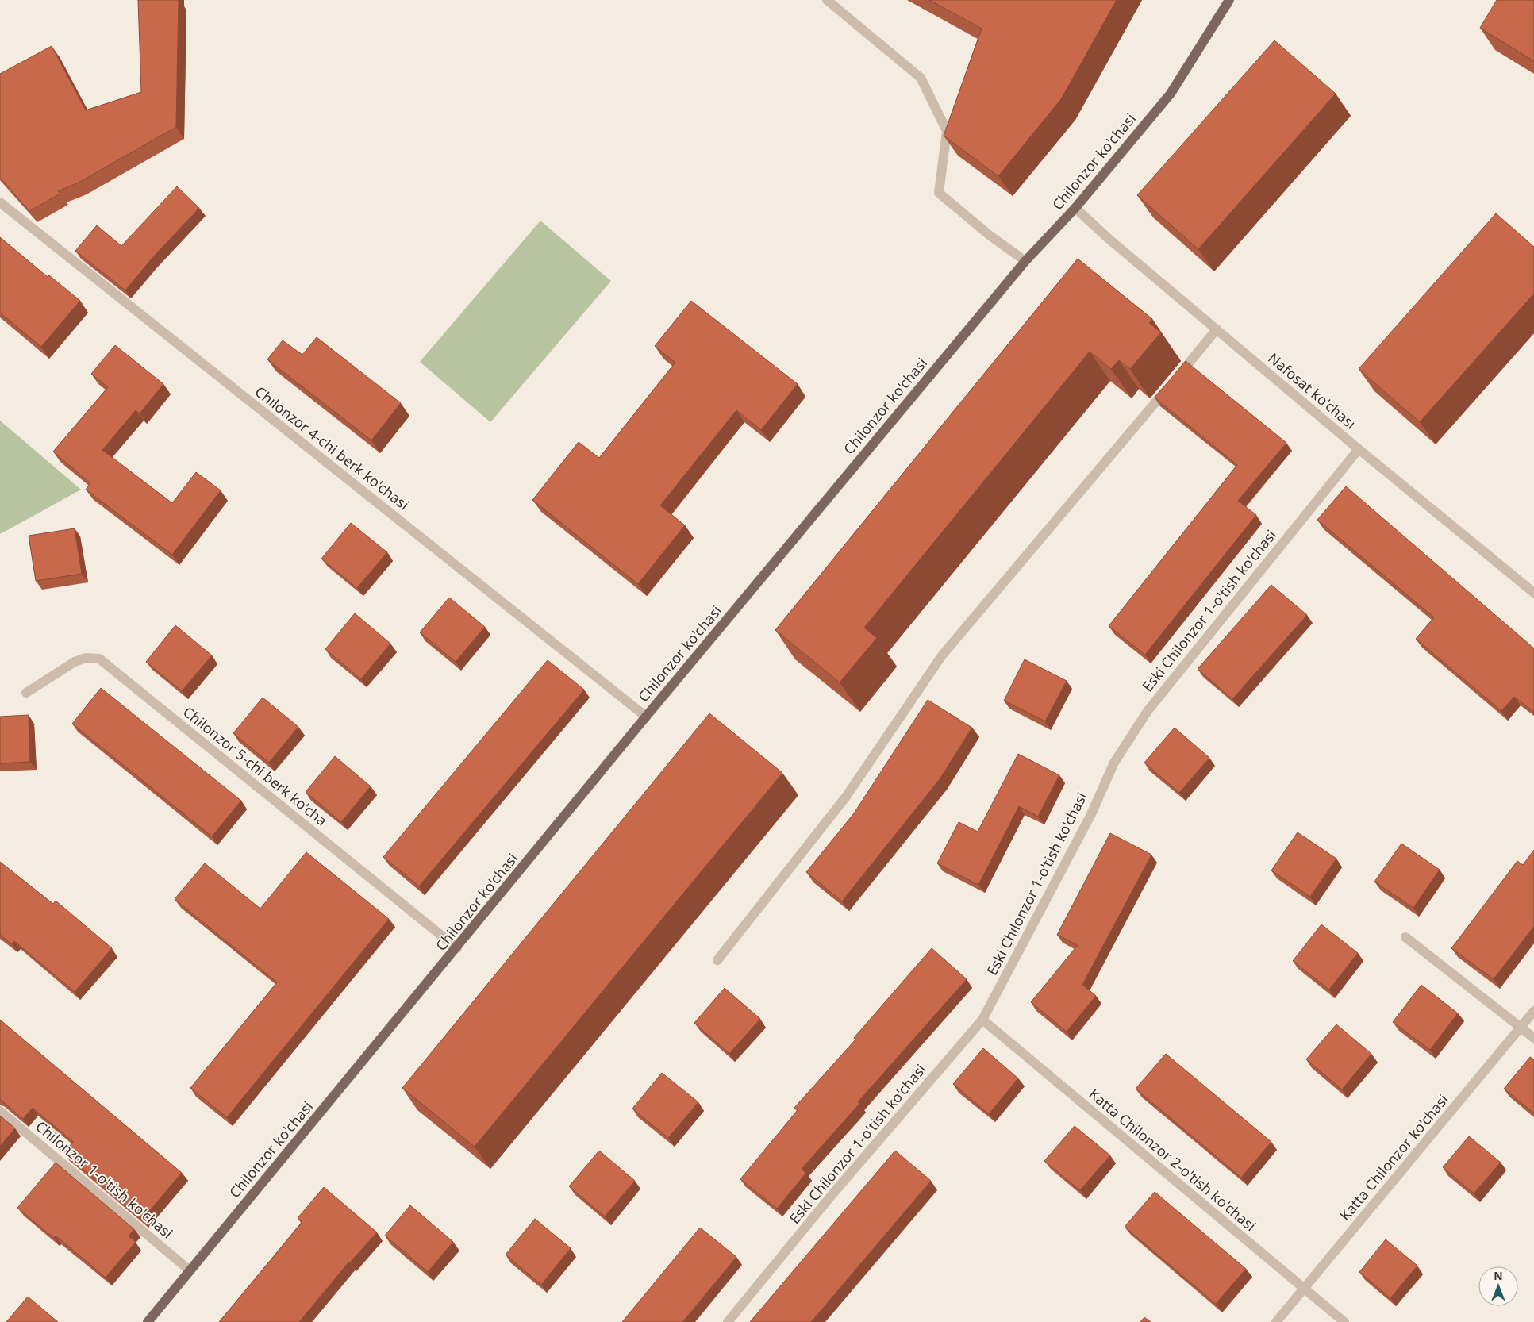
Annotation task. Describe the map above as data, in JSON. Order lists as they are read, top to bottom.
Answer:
{
  "streets": {
    "main road": ["Chilonzor ko'chasi"],
    "street": [
      "Nafosat ko'chasi",
      "Chilonzor 4-chi berk ko'chasi",
      "Eski Chilonzor 1-o'tish ko'chasi",
      "Chilonzor 5-chi berk ko'cha",
      "Katta Chilonzor ko'chasi",
      "Katta Chilonzor 2-o'tish ko'chasi",
      "Chilonzor 1-o'tish ko'chasi"
    ]
  },
  "crossings": [
    ["Chilonzor ko'chasi", "Nafosat ko'chasi"],
    ["Chilonzor ko'chasi", "Chilonzor 4-chi berk ko'chasi"],
    ["Chilonzor ko'chasi", "Chilonzor 5-chi berk ko'cha"],
    ["Chilonzor ko'chasi", "Chilonzor 1-o'tish ko'chasi"],
    ["Nafosat ko'chasi", "Eski Chilonzor 1-o'tish ko'chasi"],
    ["Eski Chilonzor 1-o'tish ko'chasi", "Katta Chilonzor 2-o'tish ko'chasi"],
    ["Katta Chilonzor ko'chasi", "Katta Chilonzor 2-o'tish ko'chasi"]
  ],
  "north": "top"
}
